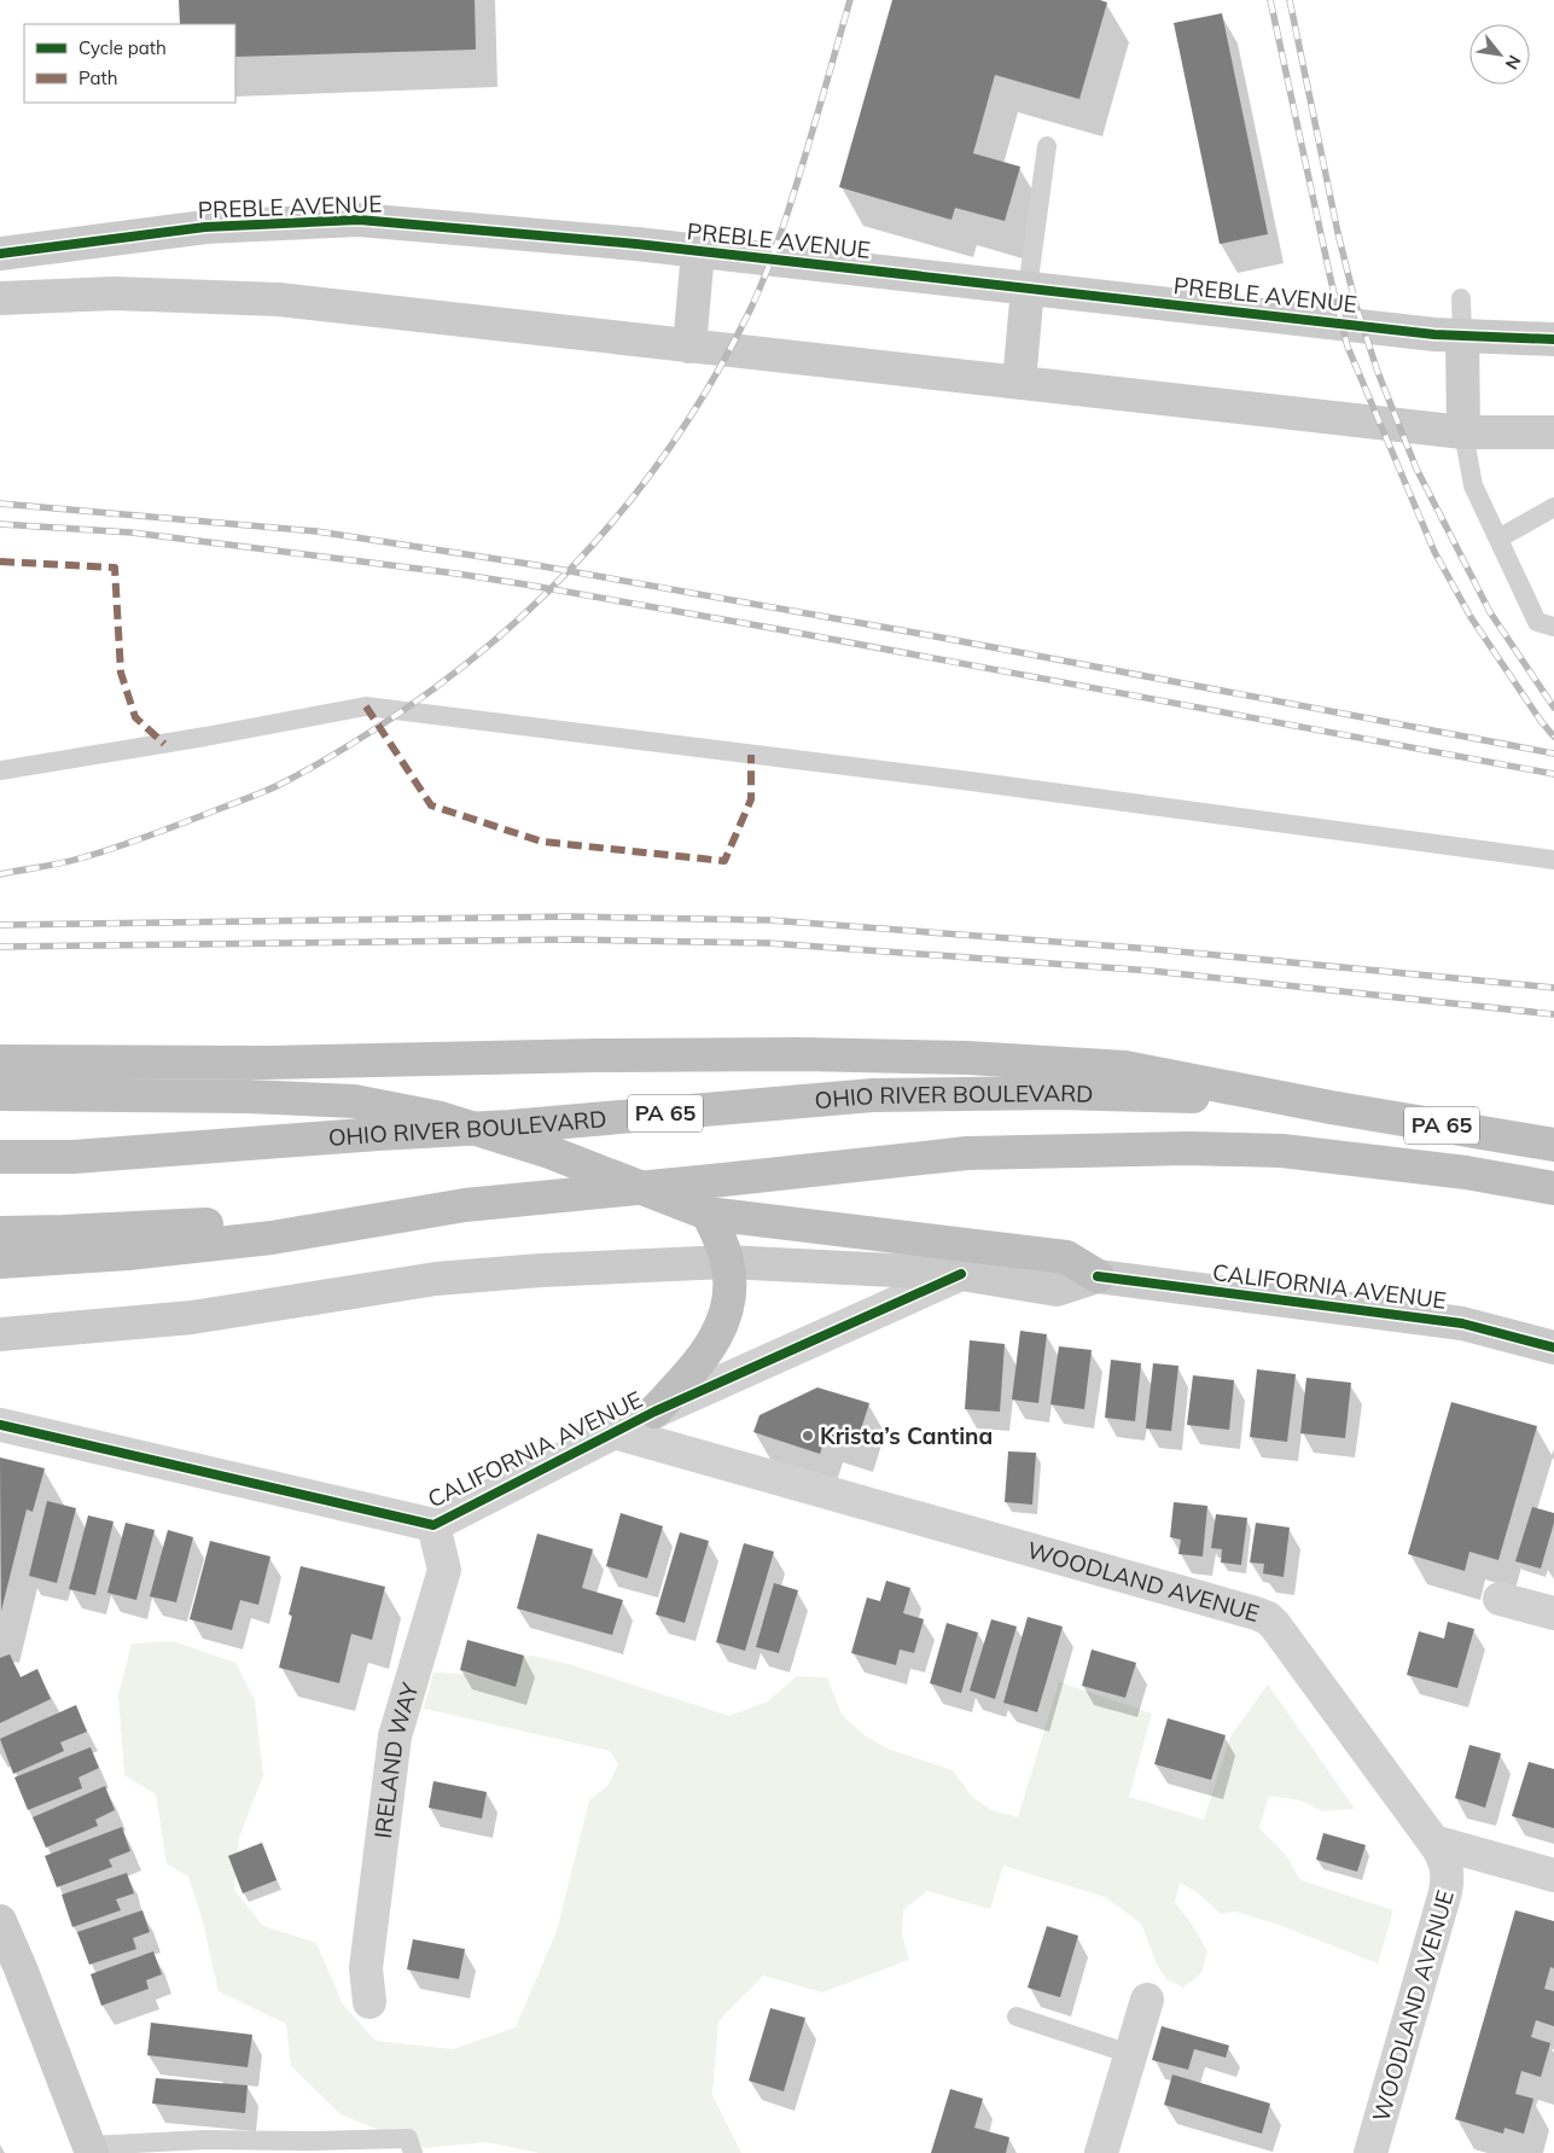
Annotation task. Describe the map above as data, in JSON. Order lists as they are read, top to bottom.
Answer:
{
  "streets": {
    "highway": ["OHIO RIVER BOULEVARD", "PA 65"],
    "street": [
      "PREBLE AVENUE",
      "CALIFORNIA AVENUE",
      "WOODLAND AVENUE",
      "IRELAND WAY"
    ]
  },
  "crossings": [
    ["OHIO RIVER BOULEVARD", "PA 65"],
    ["CALIFORNIA AVENUE", "WOODLAND AVENUE"],
    ["CALIFORNIA AVENUE", "IRELAND WAY"]
  ],
  "places": ["Krista’s Cantina"],
  "legend": ["Cycle path", "Path"],
  "north": "bottom right"
}
